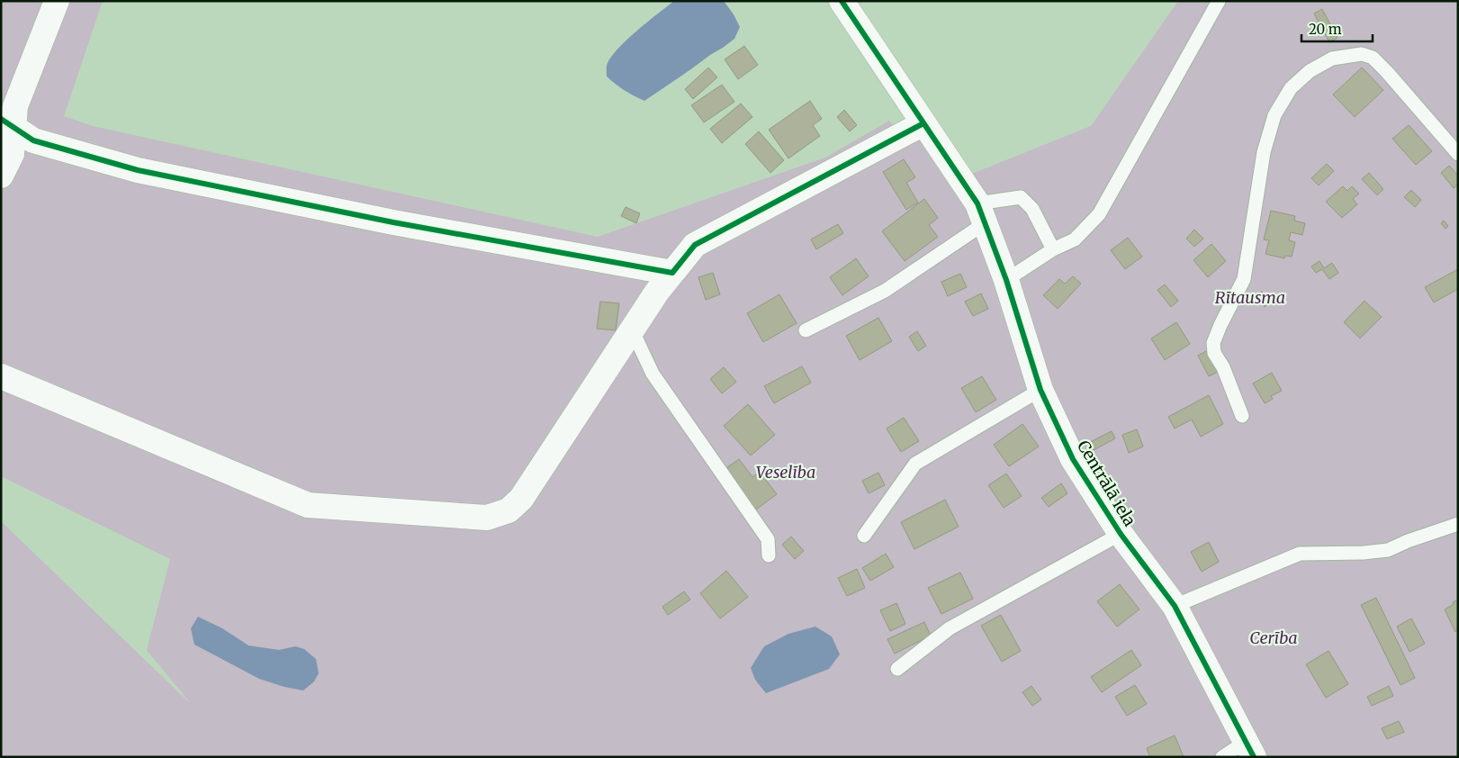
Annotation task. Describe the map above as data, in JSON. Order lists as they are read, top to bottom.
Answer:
{
  "streets": {
    "street": ["Centrālā iela"]
  },
  "parks": ["Rītausma", "Veselība", "Cerība"],
  "scale_bar": "20 m"
}
